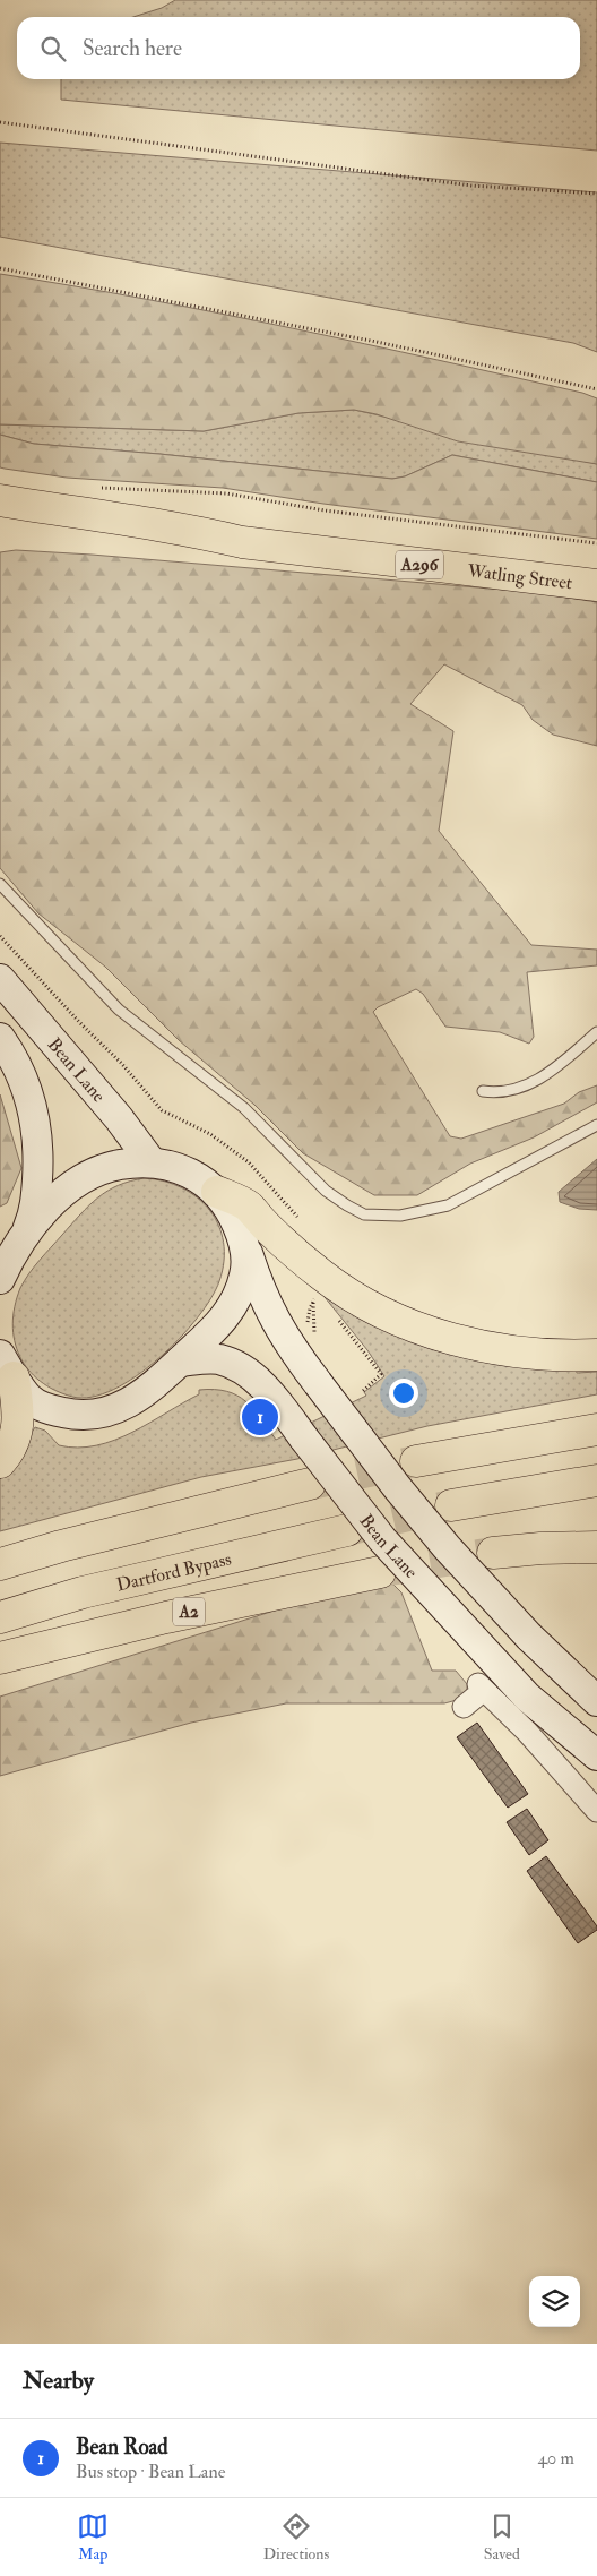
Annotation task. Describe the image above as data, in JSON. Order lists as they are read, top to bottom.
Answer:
{
  "streets": {
    "main road": [
      "A296",
      "Watling Street",
      "Bean Lane",
      "Dartford Bypass",
      "A2"
    ]
  },
  "page": {
    "search": "Search here",
    "pins": "1",
    "heading": "Nearby",
    "list": [
      {
        "mark": "1",
        "name": "Bean Road",
        "note": "Bus stop · Bean Lane",
        "value": "40 m"
      }
    ],
    "nav": ["Map", "Directions", "Saved"]
  }
}
